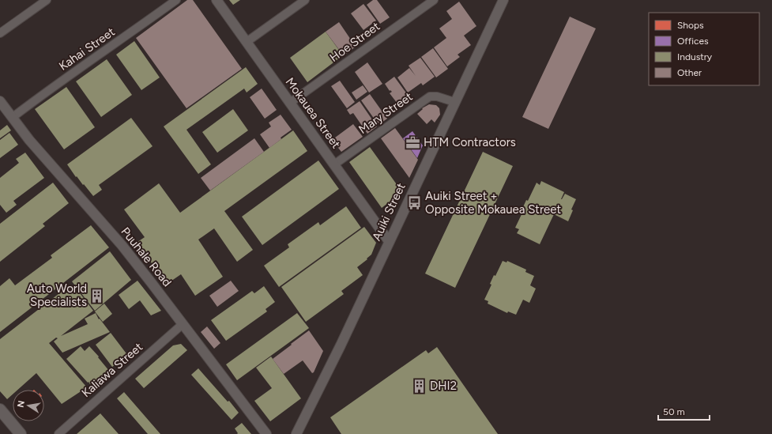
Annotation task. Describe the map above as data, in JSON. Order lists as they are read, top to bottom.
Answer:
{
  "streets": {
    "street": [
      "Hoe Street",
      "Kahai Street",
      "Mokauea Street",
      "Mary Street",
      "Auiki Street",
      "Puuhale Road",
      "Kaliawa Street"
    ]
  },
  "crossings": [
    ["Hoe Street", "Mokauea Street"],
    ["Kahai Street", "Puuhale Road"],
    ["Mokauea Street", "Mary Street"],
    ["Mokauea Street", "Auiki Street"],
    ["Mary Street", "Auiki Street"],
    ["Puuhale Road", "Kaliawa Street"]
  ],
  "places": {
    "office": ["HTM Contractors"],
    "bus stop": ["Auiki Street + Opposite Mokauea Street"],
    "building": ["Auto World Specialists", "DHI2"]
  },
  "legend": [
    "Shops",
    "Offices",
    "Industry",
    "Other"
  ],
  "scale_bar": "50 m",
  "north": "left"
}
